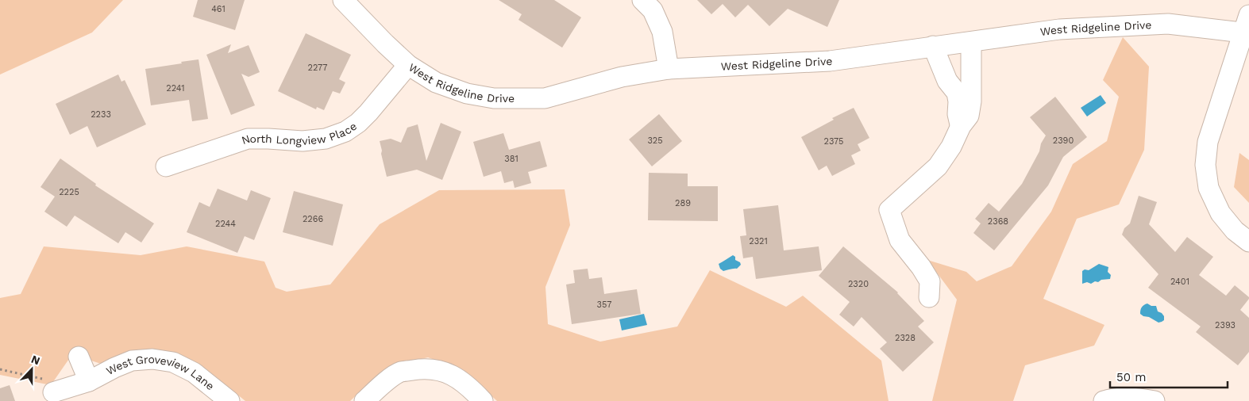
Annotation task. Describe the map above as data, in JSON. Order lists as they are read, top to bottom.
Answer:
{
  "streets": {
    "street": ["West Ridgeline Drive", "North Longview Place", "West Groveview Lane"]
  },
  "crossings": [
    ["West Ridgeline Drive", "North Longview Place"]
  ],
  "house_numbers": [
    "461",
    "2277",
    "2241",
    "2233",
    "325",
    "2390",
    "2375",
    "381",
    "2225",
    "289",
    "2266",
    "2368",
    "2244",
    "2321",
    "2401",
    "2320",
    "357",
    "2393",
    "2328"
  ],
  "scale_bar": "50 m",
  "north": "top"
}
